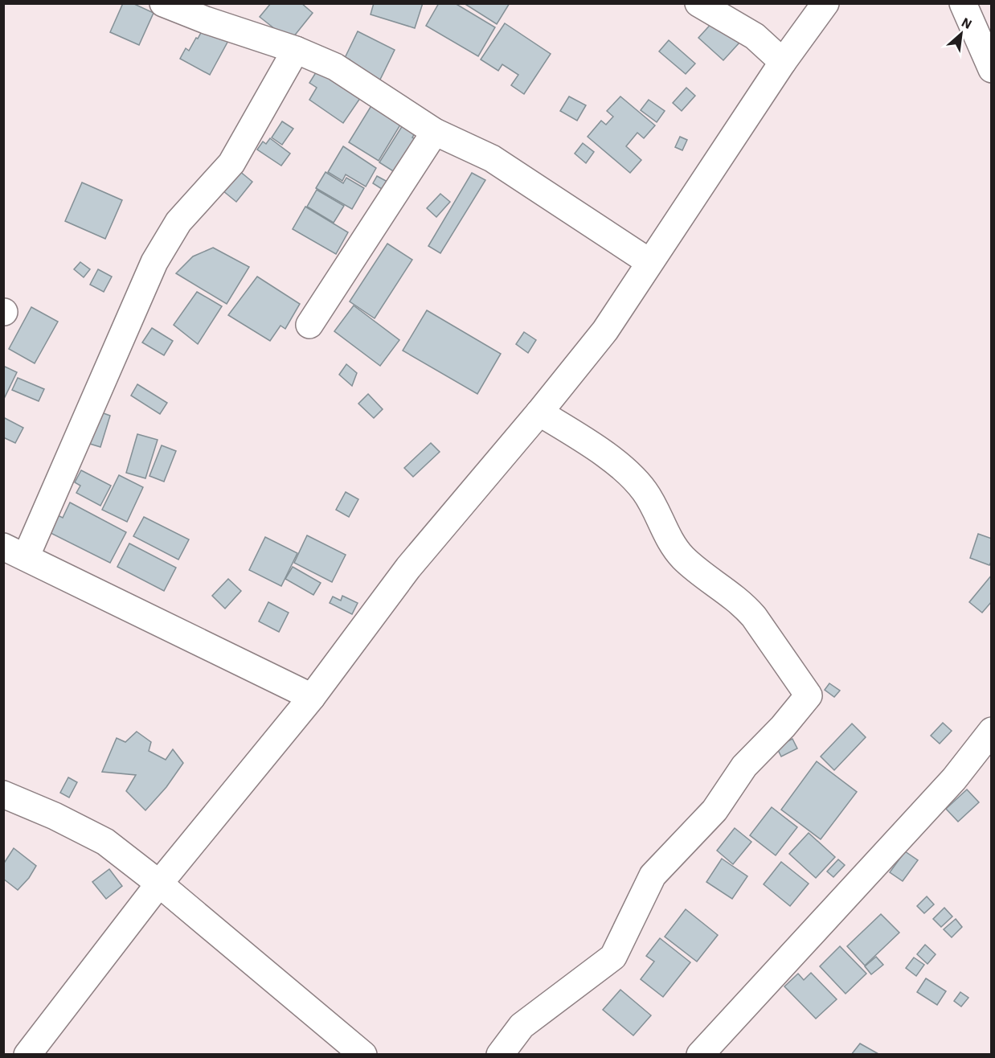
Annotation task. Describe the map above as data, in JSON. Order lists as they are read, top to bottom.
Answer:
{
  "north": "top right"
}
